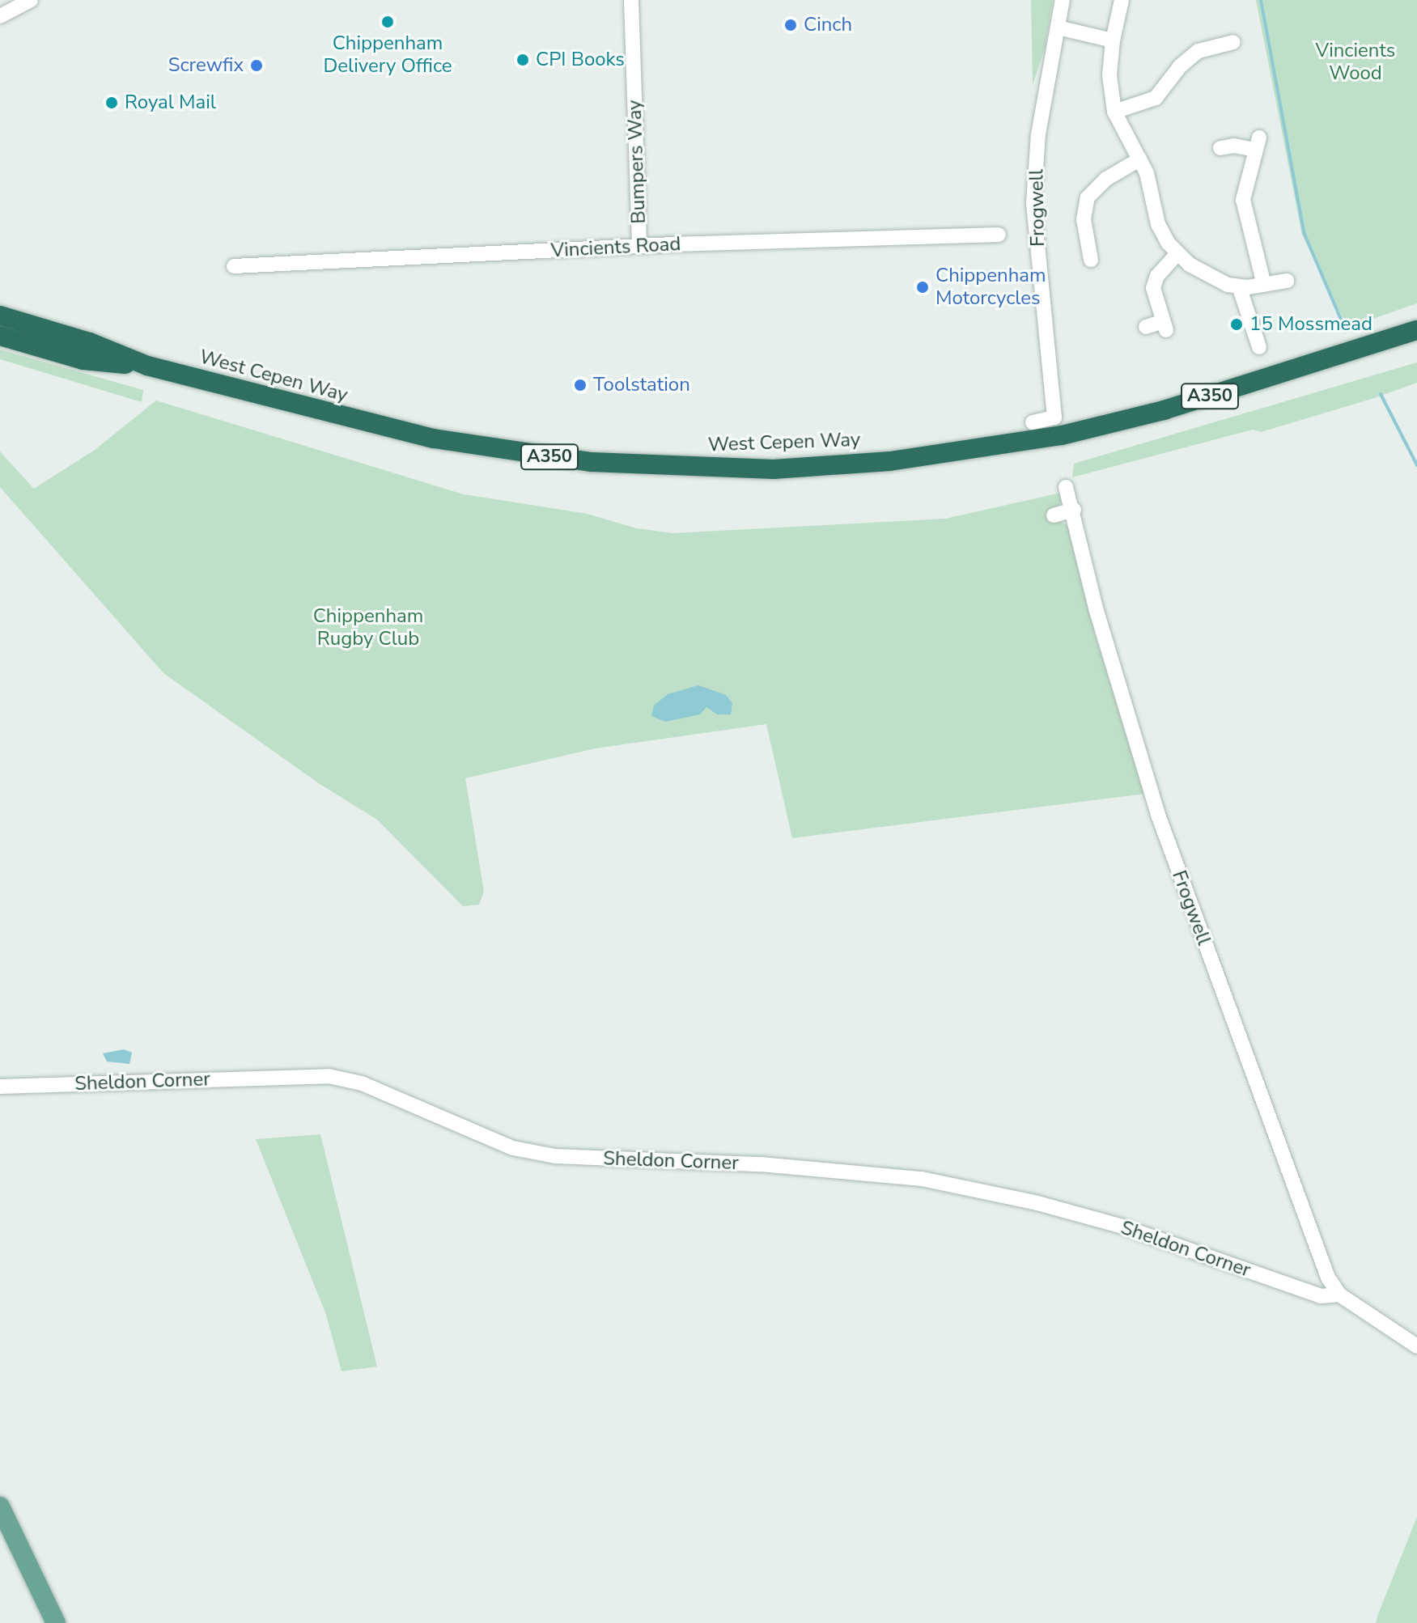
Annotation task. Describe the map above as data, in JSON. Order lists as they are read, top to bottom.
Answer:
{
  "streets": {
    "highway": ["West Cepen Way", "A350"],
    "street": [
      "Bumpers Way",
      "Frogwell",
      "Vincients Road",
      "Sheldon Corner"
    ]
  },
  "crossings": [
    ["Bumpers Way", "Vincients Road"],
    ["Frogwell", "Sheldon Corner"]
  ],
  "parks": ["Vincients Wood", "Chippenham Rugby Club"],
  "places": [
    "Chippenham Delivery Office",
    "Cinch",
    "CPI Books",
    "Screwfix",
    "Royal Mail",
    "Chippenham Motorcycles",
    "15 Mossmead",
    "Toolstation"
  ]
}
